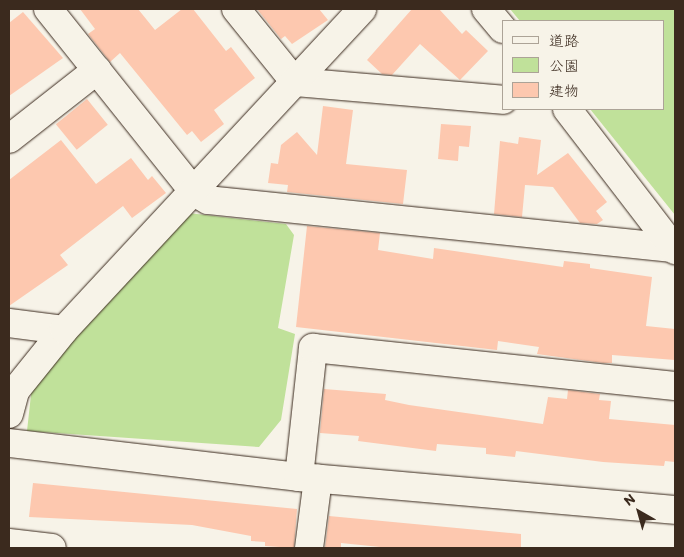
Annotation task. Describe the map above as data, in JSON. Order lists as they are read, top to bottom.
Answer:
{
  "legend": ["道路", "公園", "建物"],
  "north": "top left"
}
